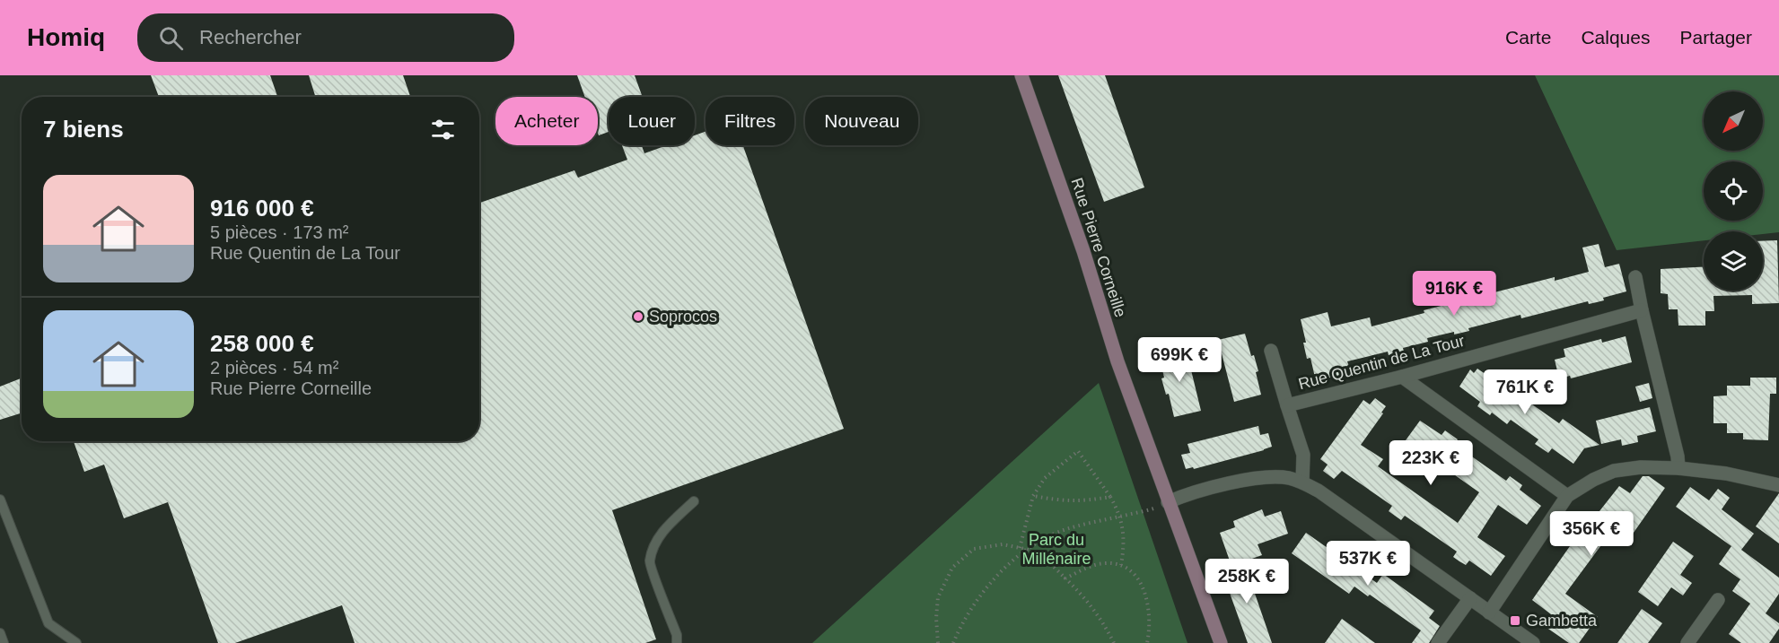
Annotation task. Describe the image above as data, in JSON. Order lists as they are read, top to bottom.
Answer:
{
  "streets": {
    "street": ["Rue Pierre Corneille", "Rue Quentin de La Tour"]
  },
  "parks": ["Parc du Millénaire"],
  "places": {
    "other": ["Soprocos"],
    "transit": ["Gambetta"]
  },
  "north": "bottom left",
  "page": {
    "header": "Homiq",
    "search": "Rechercher",
    "nav": ["Carte", "Calques", "Partager"],
    "chip": [
      "Acheter",
      "Louer",
      "Filtres",
      "Nouveau"
    ],
    "heading": "7 biens",
    "list": [
      {
        "name": "916 000 €",
        "note": "5 pièces · 173 m² · Rue Quentin de La Tour"
      },
      {
        "name": "258 000 €",
        "note": "2 pièces · 54 m² · Rue Pierre Corneille"
      }
    ],
    "price": [
      "916K €",
      "699K €",
      "761K €",
      "223K €",
      "356K €",
      "537K €",
      "258K €"
    ]
  }
}
